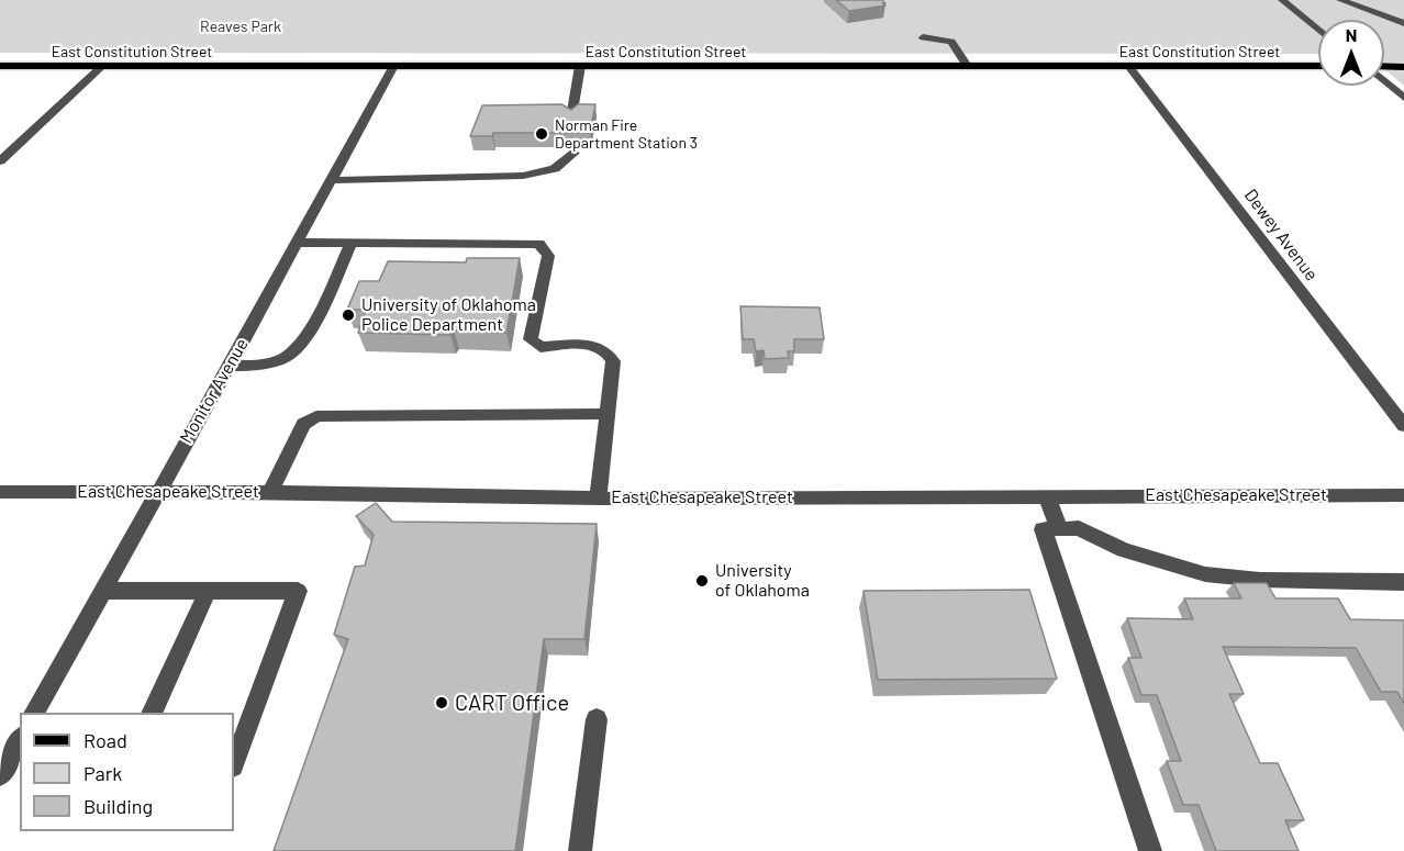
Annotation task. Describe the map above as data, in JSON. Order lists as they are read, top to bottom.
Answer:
{
  "streets": {
    "main road": ["East Constitution Street"],
    "street": ["Dewey Avenue", "Monitor Avenue", "East Chesapeake Street"]
  },
  "crossings": [
    ["East Constitution Street", "Dewey Avenue"],
    ["East Constitution Street", "Monitor Avenue"],
    ["Monitor Avenue", "East Chesapeake Street"]
  ],
  "parks": ["Reaves Park"],
  "places": [
    "Norman Fire Department Station 3",
    "University of Oklahoma Police Department",
    "University of Oklahoma",
    "CART Office"
  ],
  "legend": ["Road", "Park", "Building"],
  "north": "top"
}
